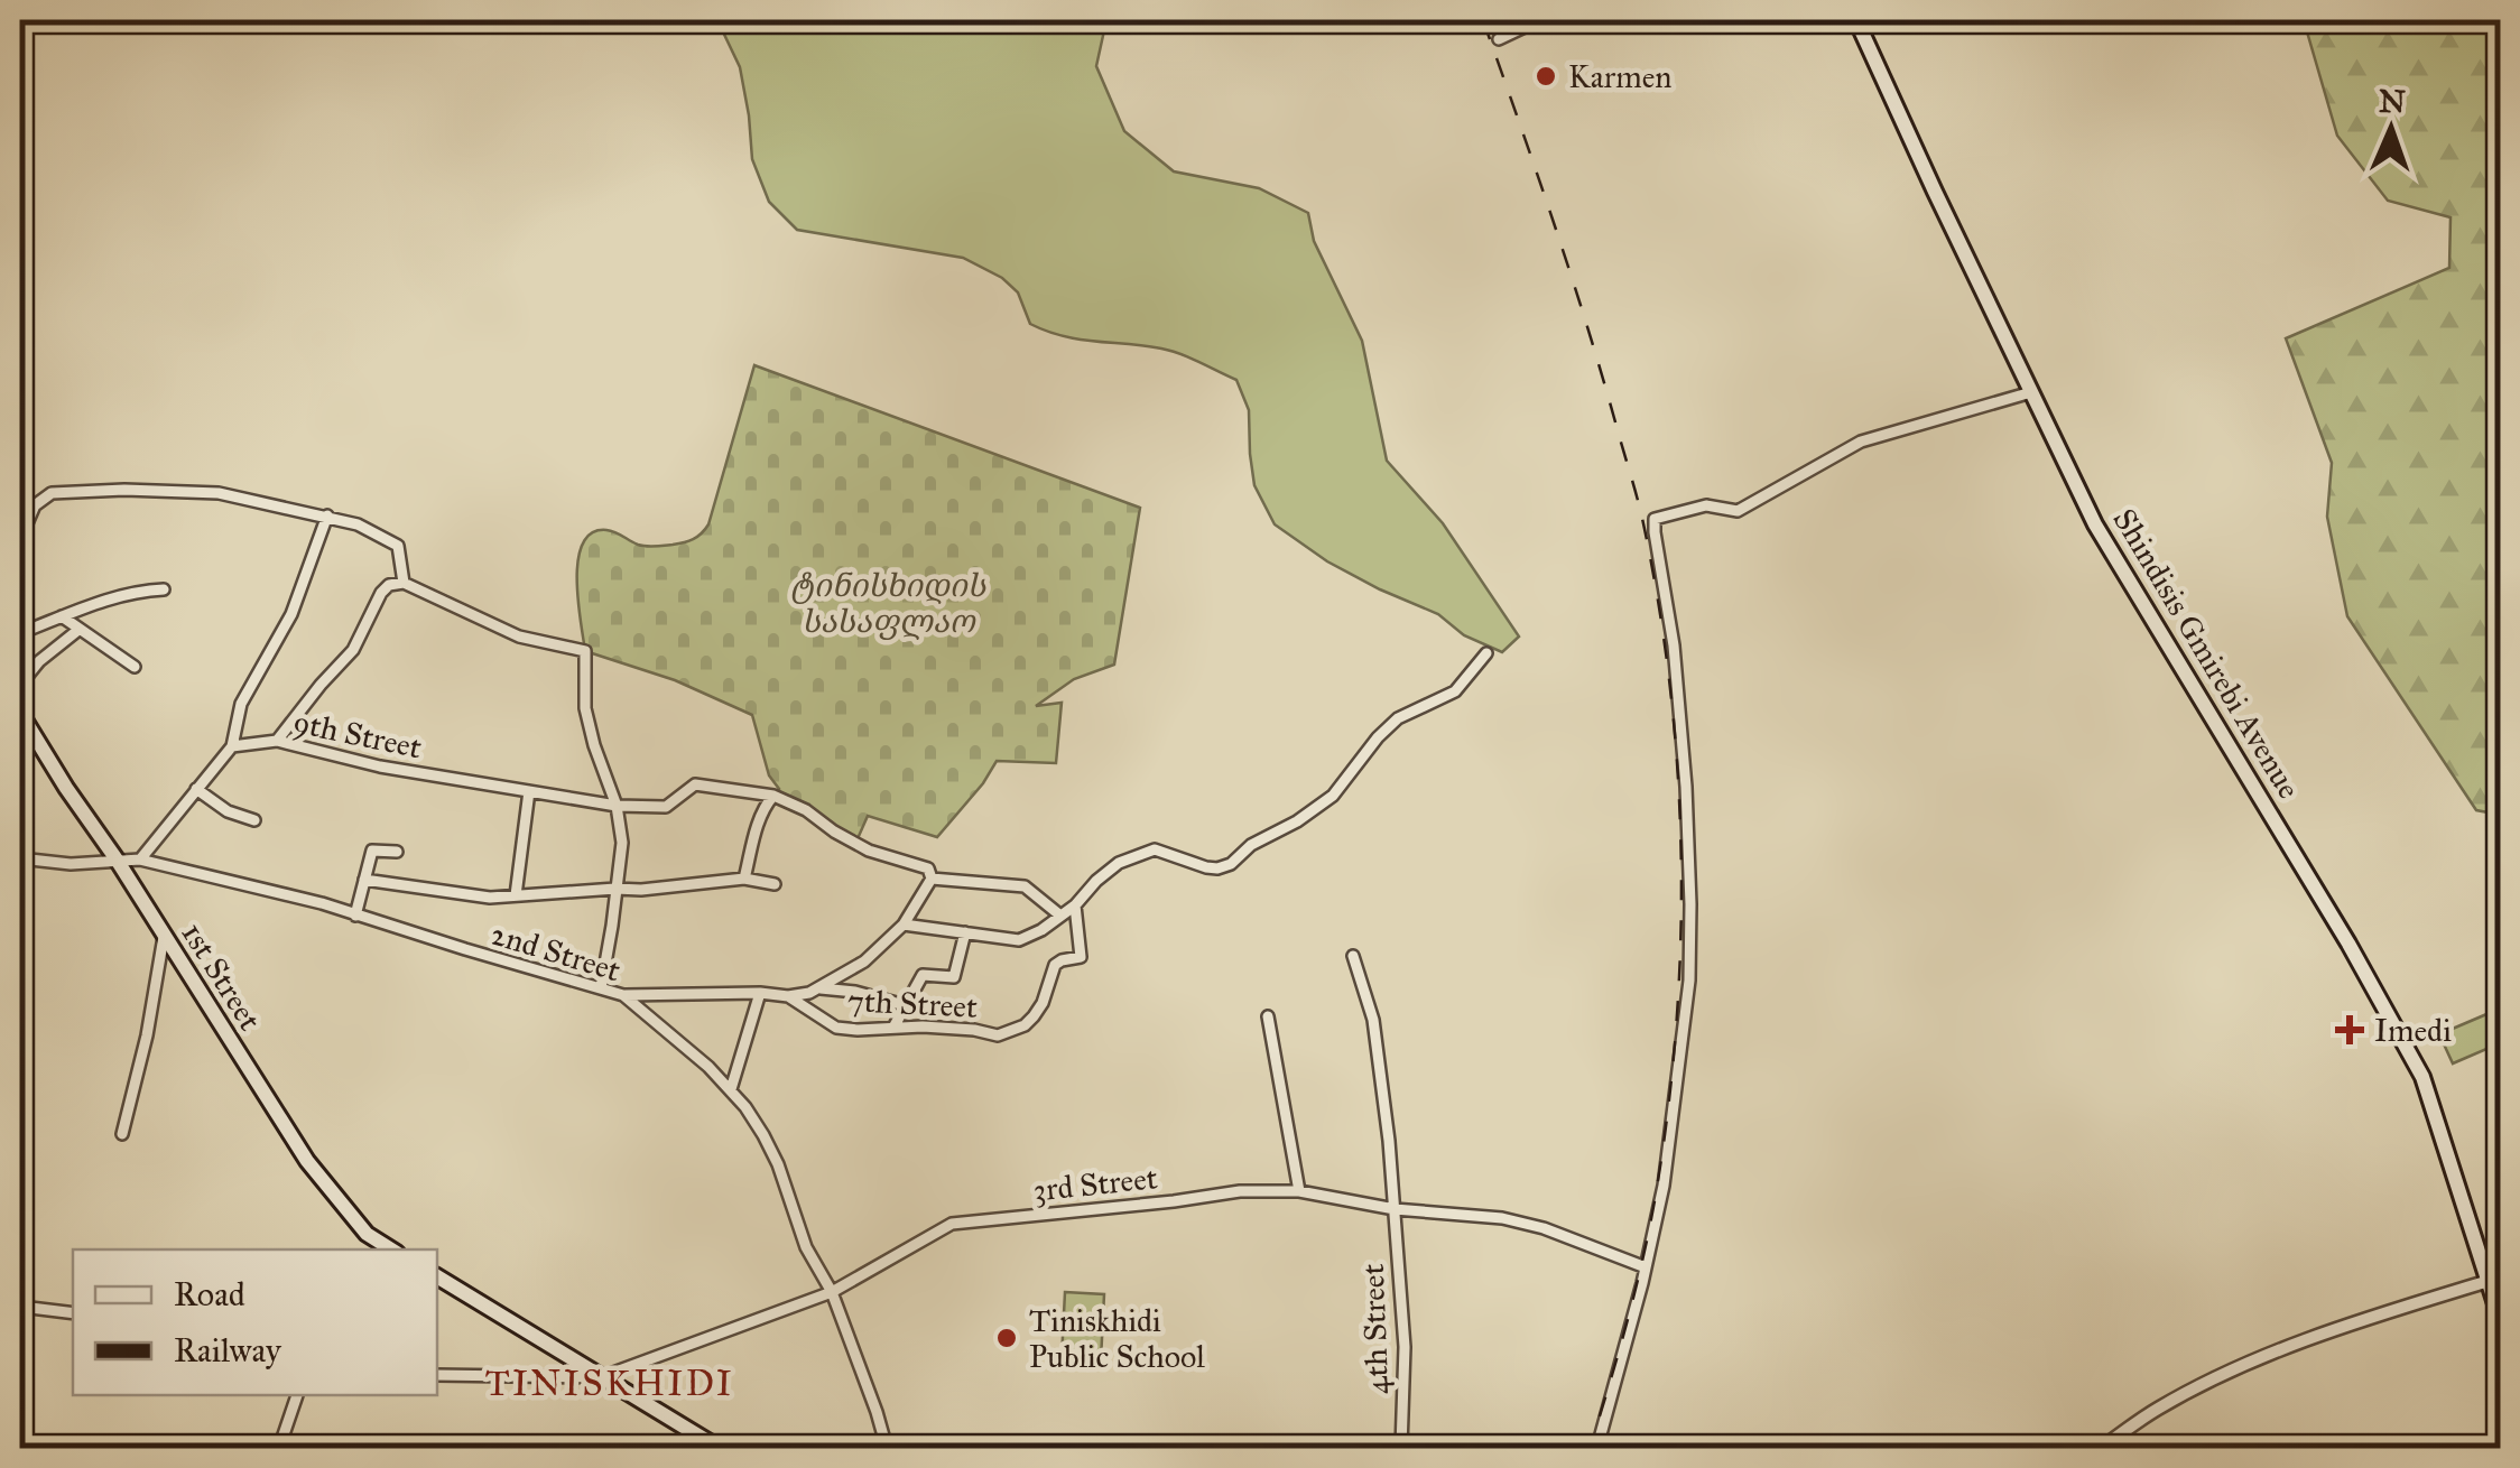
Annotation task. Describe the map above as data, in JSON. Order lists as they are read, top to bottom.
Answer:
{
  "streets": {
    "main road": ["Shindisis Gmirebi Avenue", "1st Street"],
    "street": [
      "9th Street",
      "2nd Street",
      "7th Street",
      "3rd Street",
      "4th Street"
    ]
  },
  "crossings": [
    ["2nd Street", "1st Street"],
    ["2nd Street", "3rd Street"],
    ["3rd Street", "4th Street"]
  ],
  "districts": ["TINISKHIDI"],
  "parks": ["ტინისხიდის სასაფლაო"],
  "places": {
    "other": ["Karmen", "Tiniskhidi Public School"],
    "health": ["Imedi"]
  },
  "legend": ["Road", "Railway"],
  "north": "top"
}
